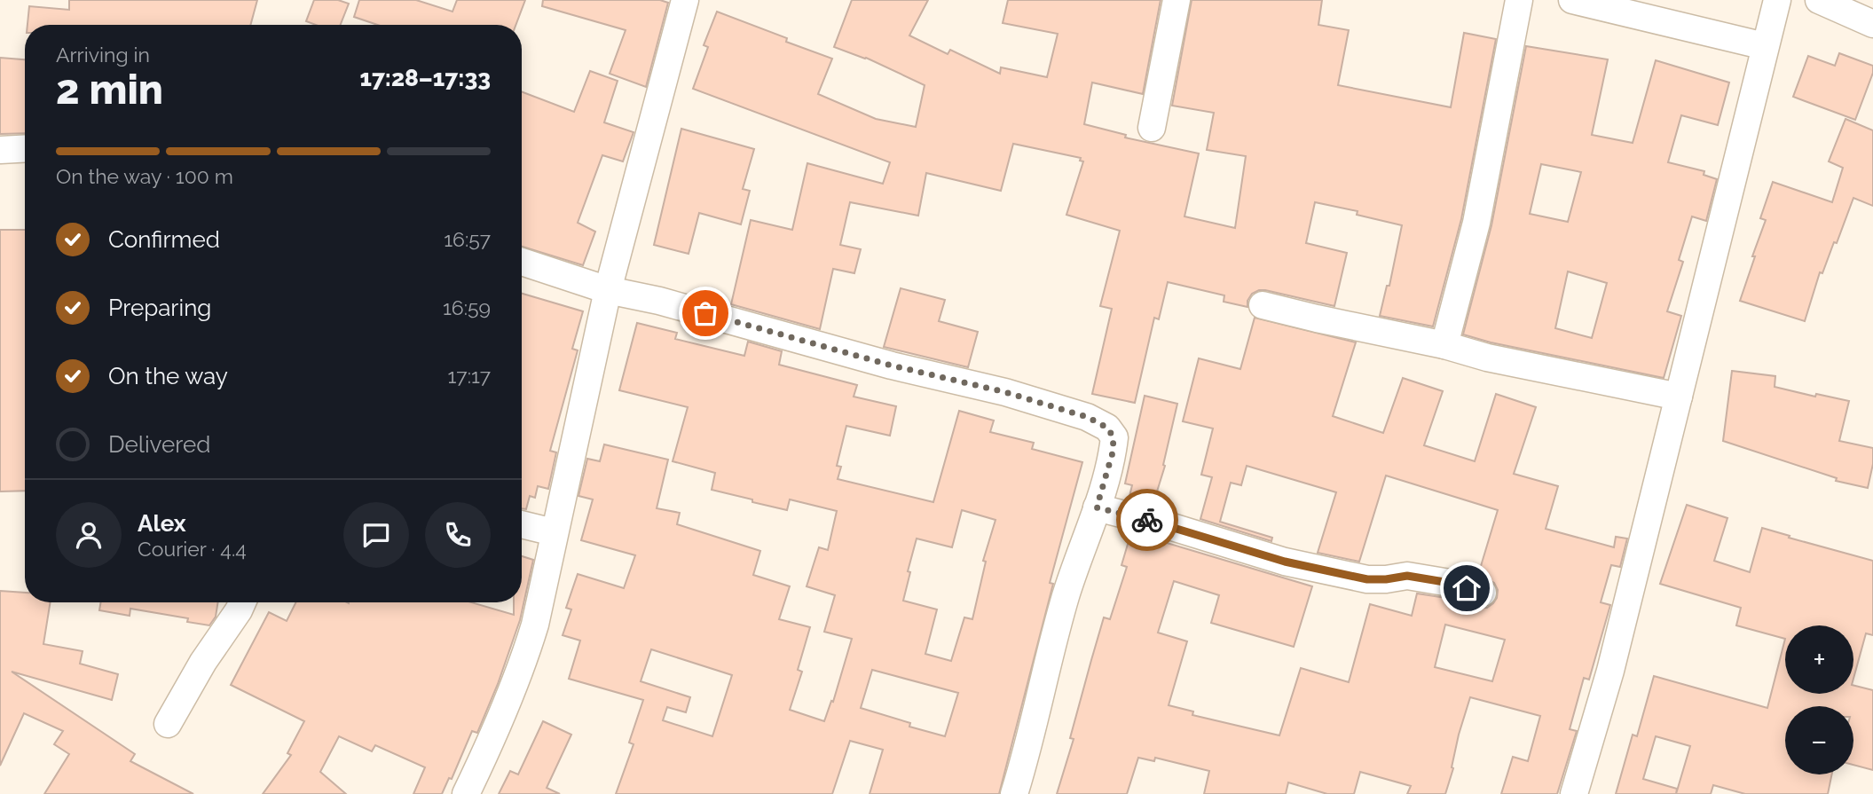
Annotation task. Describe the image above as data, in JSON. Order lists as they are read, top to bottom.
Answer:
{
  "page": {
    "heading": ["2 min", "Arriving in", "17:28–17:33"],
    "panel": ["Alex", "Courier · 4.4"],
    "bar": "On the way · 100 m",
    "list": [
      ["Confirmed", "16:57"],
      ["Preparing", "16:59"],
      ["On the way", "17:17"],
      "Delivered"
    ],
    "map_buttons": ["+", "−"]
  }
}
